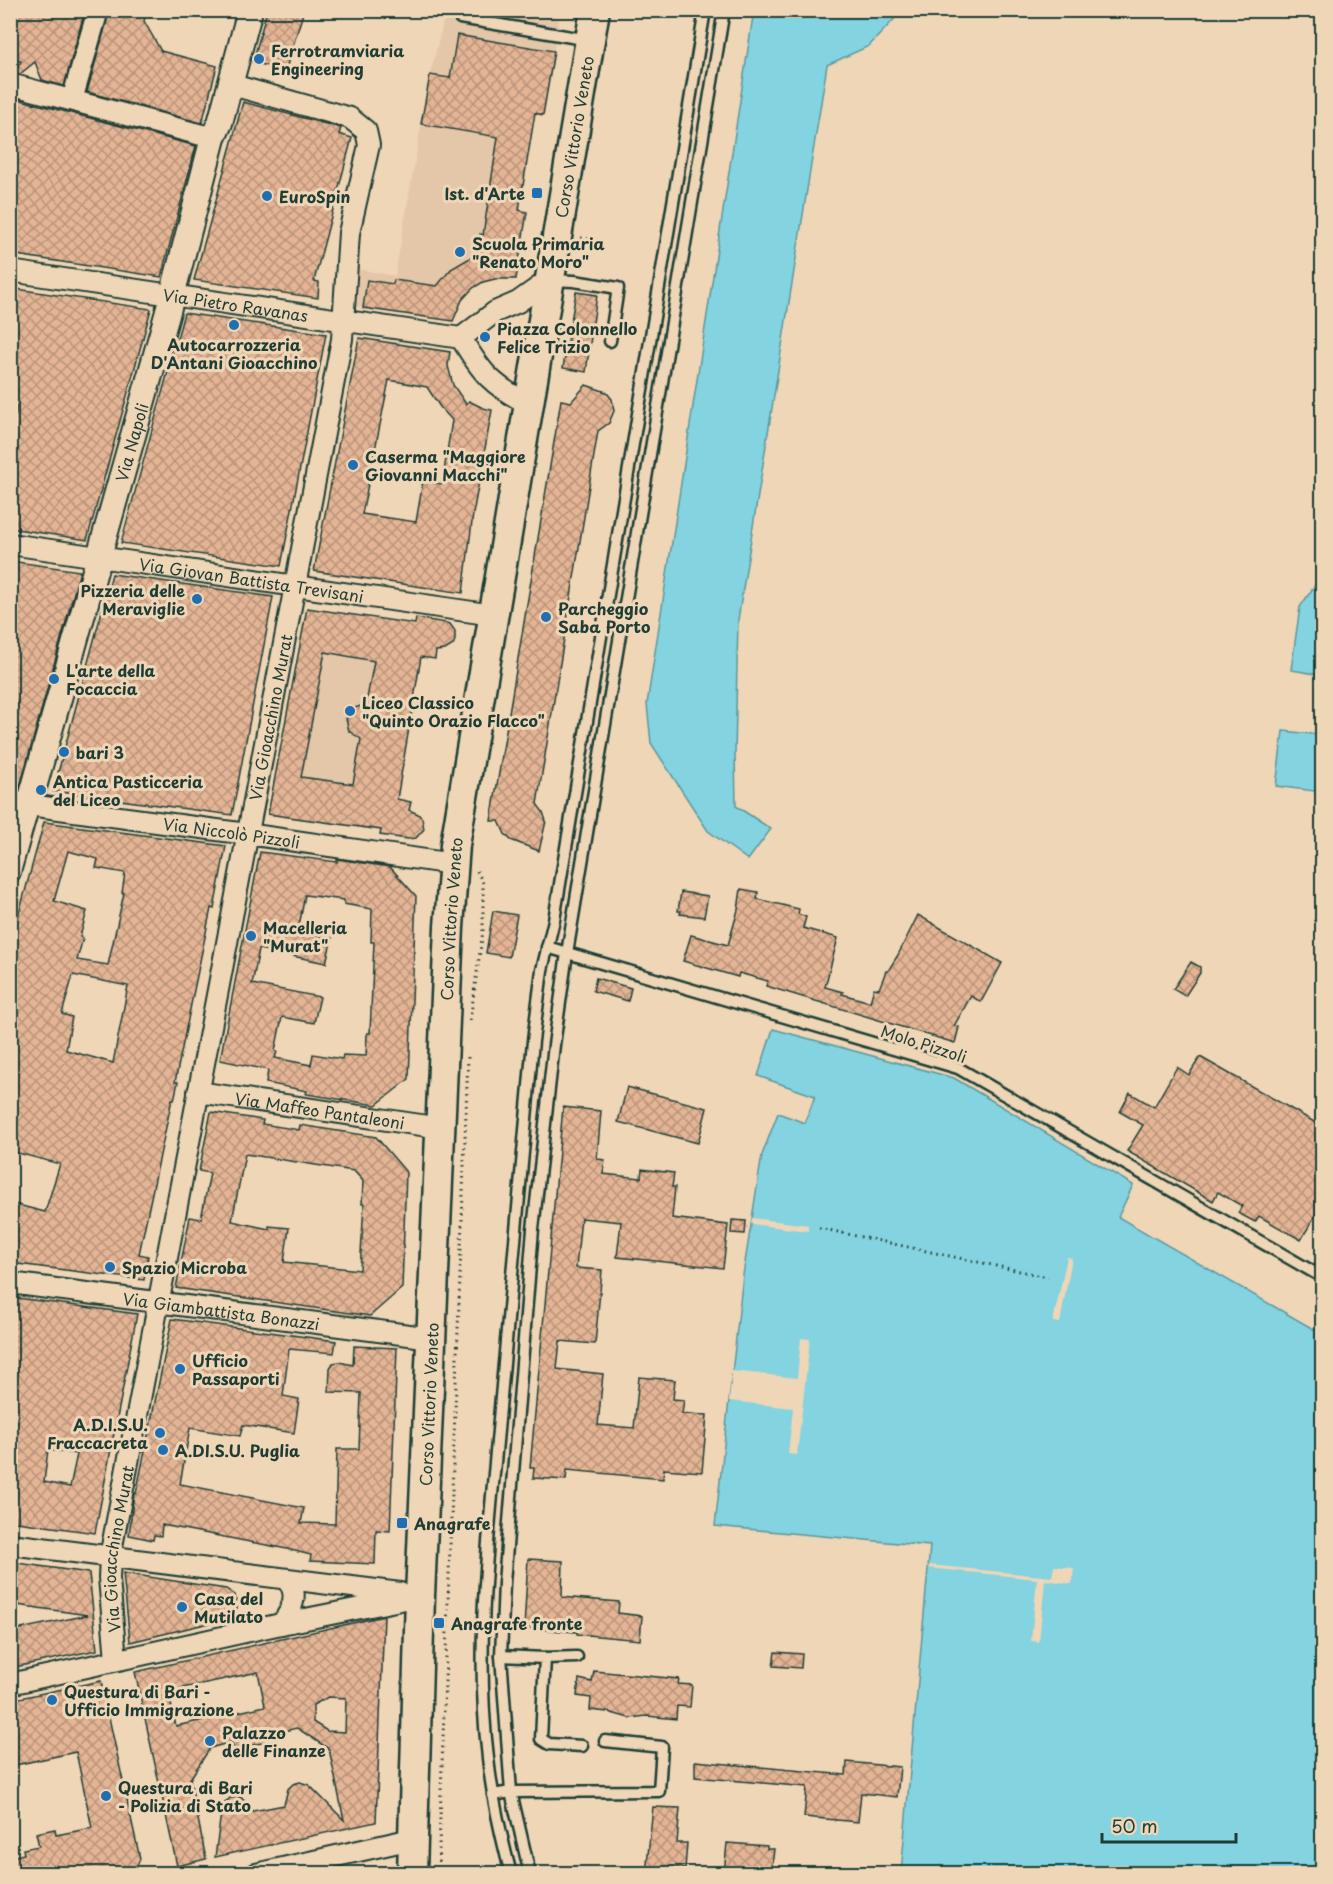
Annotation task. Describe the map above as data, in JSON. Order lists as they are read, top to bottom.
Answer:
{
  "streets": {
    "main road": ["Corso Vittorio Veneto"],
    "street": [
      "Via Pietro Ravanas",
      "Via Napoli",
      "Via Giovan Battista Trevisani",
      "Via Gioacchino Murat",
      "Via Niccolò Pizzoli",
      "Via Maffeo Pantaleoni",
      "Via Giambattista Bonazzi"
    ],
    "lane": ["Molo Pizzoli"]
  },
  "crossings": [
    ["Corso Vittorio Veneto", "Via Giovan Battista Trevisani"],
    ["Corso Vittorio Veneto", "Via Niccolò Pizzoli"],
    ["Corso Vittorio Veneto", "Via Maffeo Pantaleoni"],
    ["Corso Vittorio Veneto", "Via Giambattista Bonazzi"],
    ["Via Pietro Ravanas", "Via Napoli"],
    ["Via Pietro Ravanas", "Via Gioacchino Murat"],
    ["Via Napoli", "Via Giovan Battista Trevisani"],
    ["Via Napoli", "Via Gioacchino Murat"],
    ["Via Napoli", "Via Niccolò Pizzoli"],
    ["Via Giovan Battista Trevisani", "Via Gioacchino Murat"],
    ["Via Gioacchino Murat", "Via Niccolò Pizzoli"],
    ["Via Gioacchino Murat", "Via Maffeo Pantaleoni"],
    ["Via Gioacchino Murat", "Via Giambattista Bonazzi"]
  ],
  "places": {
    "other": [
      "Ferrotramviaria Engineering",
      "EuroSpin",
      "Scuola Primaria \"Renato Moro\"",
      "Autocarrozzeria D'Antani Gioacchino",
      "Piazza Colonnello Felice Trizio",
      "Caserma \"Maggiore Giovanni Macchi\"",
      "Pizzeria delle Meraviglie",
      "Parcheggio Saba Porto",
      "L'arte della Focaccia",
      "Liceo Classico \"Quinto Orazio Flacco\"",
      "bari 3",
      "Antica Pasticceria del Liceo",
      "Macelleria \"Murat\"",
      "Spazio Microba",
      "Ufficio Passaporti",
      "A.D.I.S.U. Fraccacreta",
      "A.DI.S.U. Puglia",
      "Casa del Mutilato",
      "Questura di Bari - Ufficio Immigrazione",
      "Palazzo delle Finanze",
      "Questura di Bari - Polizia di Stato"
    ],
    "transit": ["Ist. d'Arte", "Anagrafe", "Anagrafe fronte"]
  },
  "scale_bar": "50 m"
}
